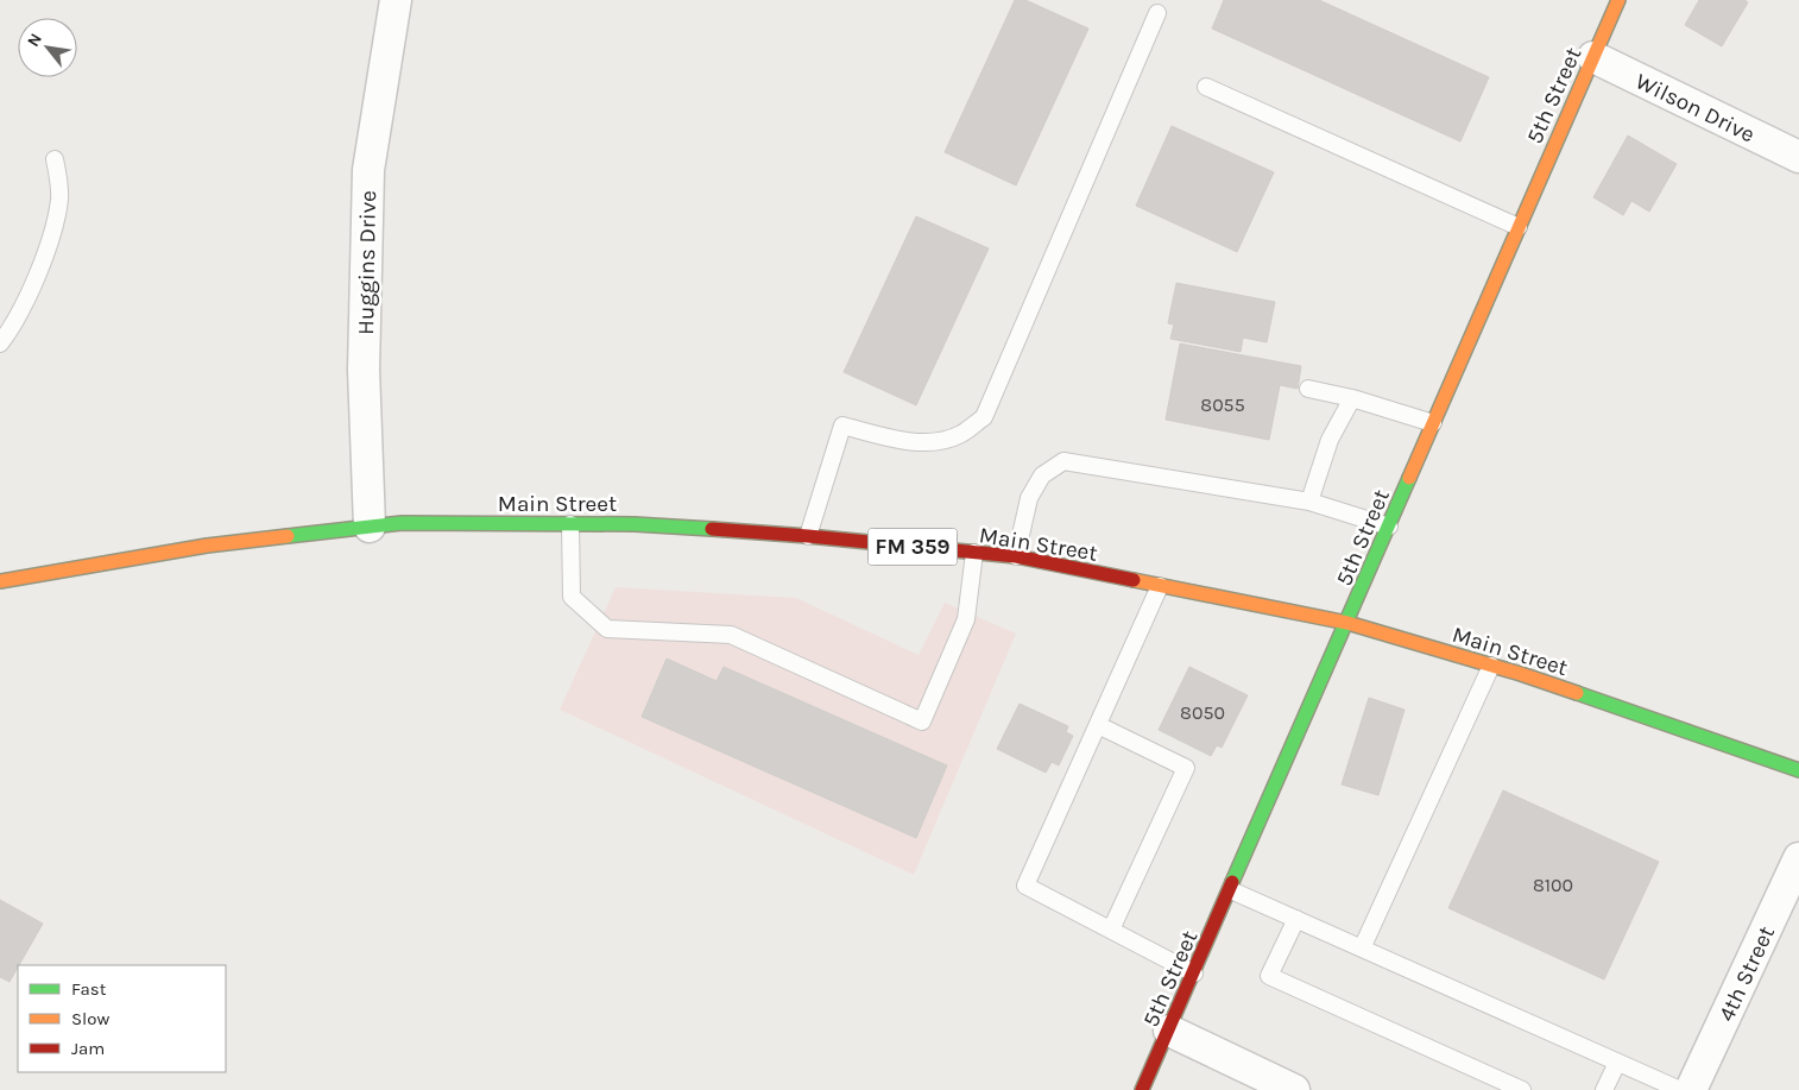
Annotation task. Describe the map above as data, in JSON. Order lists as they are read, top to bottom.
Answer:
{
  "streets": {
    "main road": ["5th Street", "Main Street", "FM 359"],
    "street": ["Wilson Drive", "Huggins Drive", "4th Street"]
  },
  "crossings": [
    ["5th Street", "Wilson Drive"],
    ["5th Street", "Main Street"],
    ["Huggins Drive", "Main Street"]
  ],
  "house_numbers": ["8055", "8050", "8100"],
  "legend": ["Fast", "Slow", "Jam"],
  "north": "top left"
}
